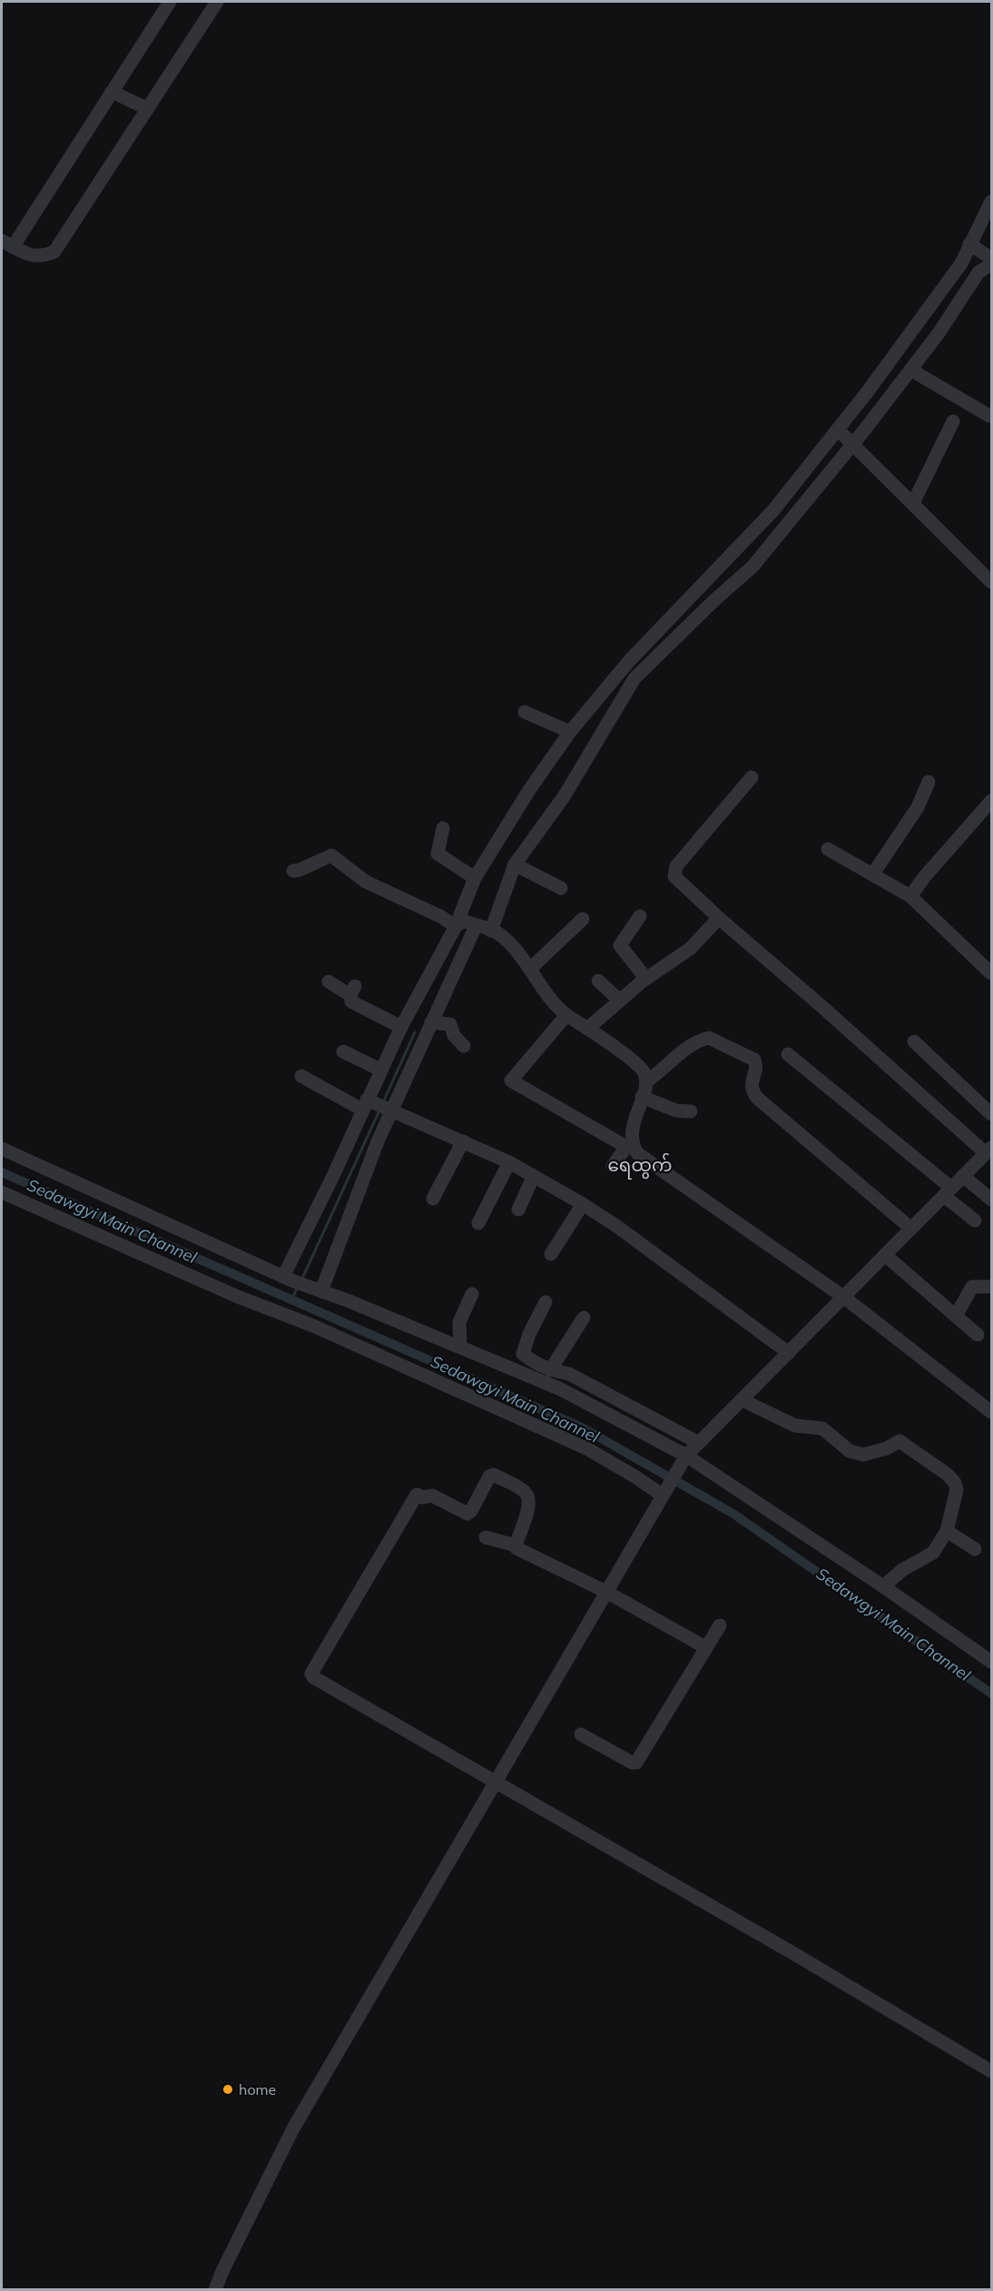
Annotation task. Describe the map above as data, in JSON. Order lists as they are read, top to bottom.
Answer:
{
  "districts": ["ရေထွက်"],
  "water": ["Sedawgyi Main Channel"],
  "places": ["home"]
}
